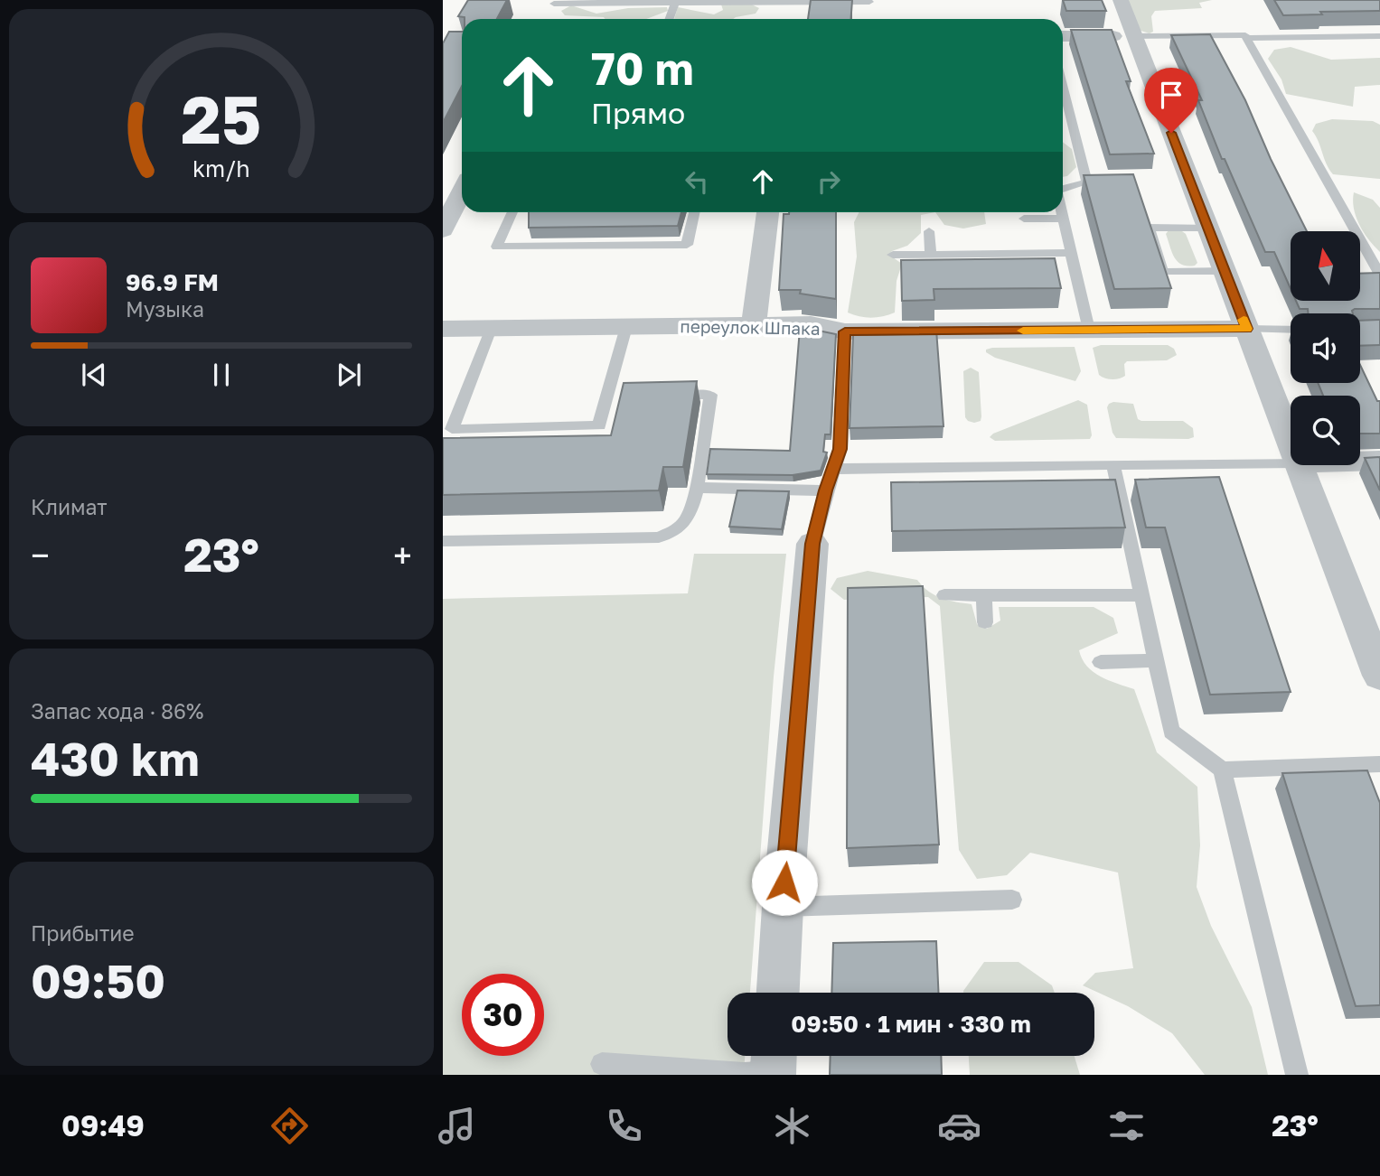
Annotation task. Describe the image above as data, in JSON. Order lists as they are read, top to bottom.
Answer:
{
  "streets": {
    "street": ["переулок Шпака"]
  },
  "north": "top",
  "page": {
    "turn": ["70 m", "Прямо"],
    "song": ["96.9 FM", "Музыка"],
    "tile": [
      "Климат",
      ["Запас хода · 86%", "430 km"],
      ["Прибытие", "09:50"]
    ],
    "heat": ["−", "23°", "+"],
    "limit": "30",
    "trip": "09:50 · 1 мин · 330 m",
    "tabs": ["09:49", "23°"],
    "gauge": ["25", "km/h"]
  }
}
